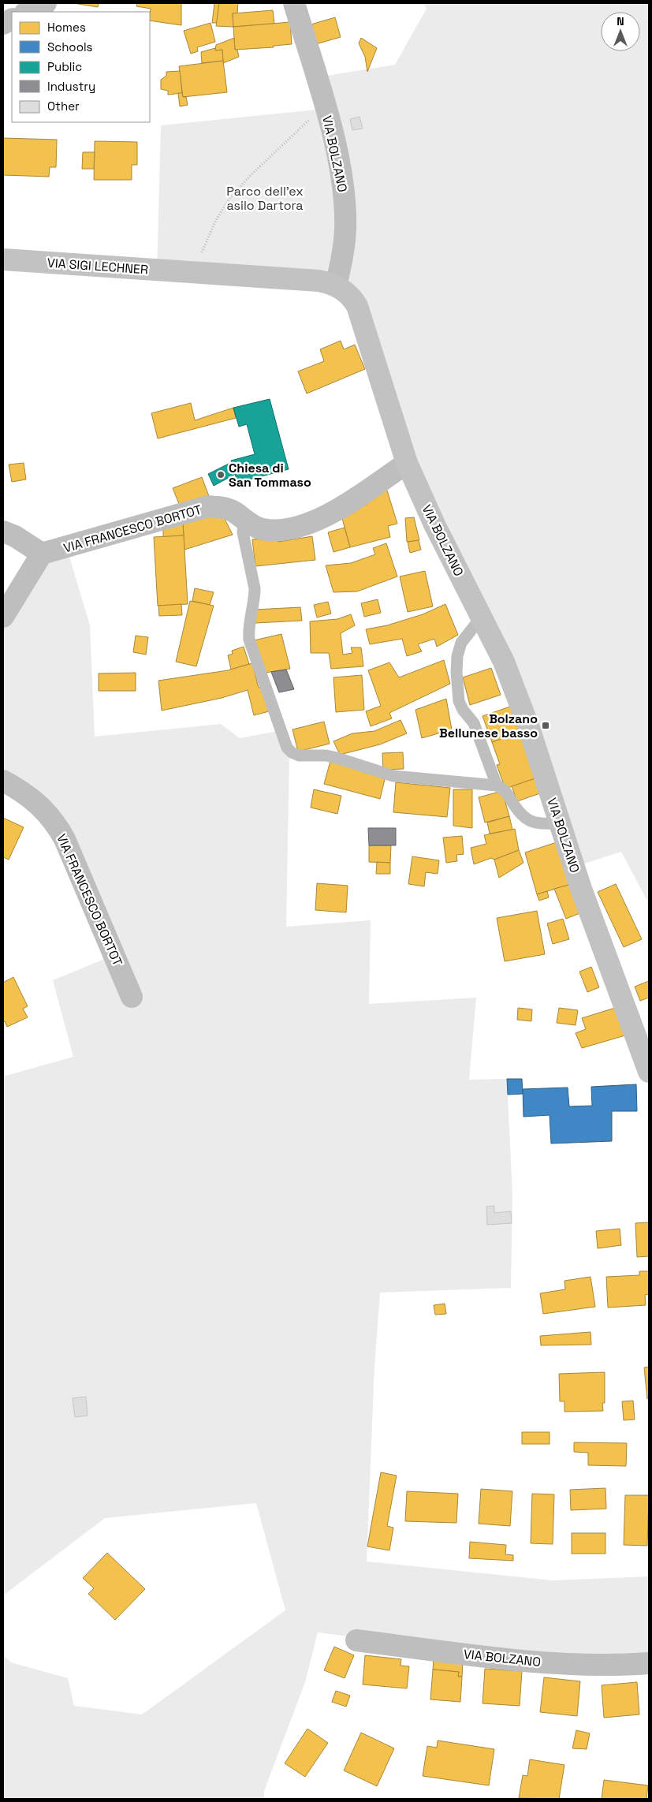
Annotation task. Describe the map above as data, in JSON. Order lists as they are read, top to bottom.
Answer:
{
  "streets": {
    "street": ["VIA BOLZANO", "VIA SIGI LECHNER", "VIA FRANCESCO BORTOT"]
  },
  "crossings": [
    ["VIA BOLZANO", "VIA SIGI LECHNER"],
    ["VIA BOLZANO", "VIA FRANCESCO BORTOT"]
  ],
  "parks": ["Parco dell'ex asilo Dartora"],
  "places": {
    "other": ["Chiesa di San Tommaso"],
    "transit": ["Bolzano Bellunese basso"]
  },
  "legend": [
    "Homes",
    "Schools",
    "Public",
    "Industry",
    "Other"
  ],
  "north": "top"
}
